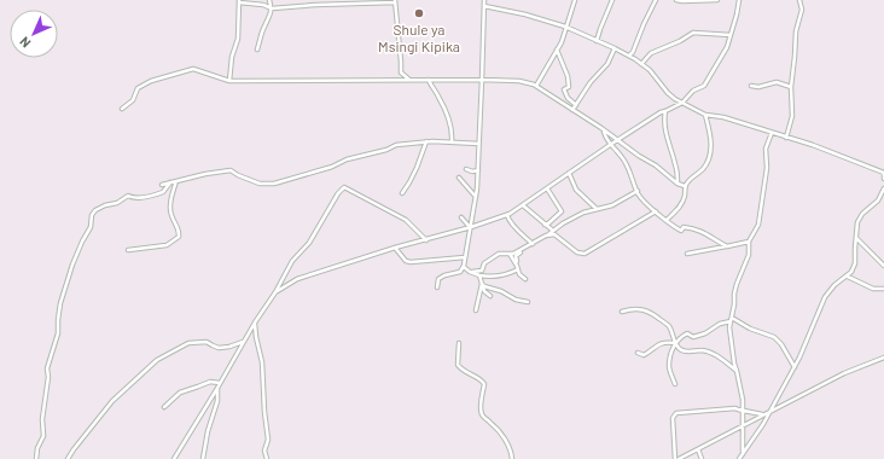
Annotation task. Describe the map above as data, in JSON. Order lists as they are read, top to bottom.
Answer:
{
  "places": ["Shule ya Msingi Kipika"],
  "north": "bottom left"
}
